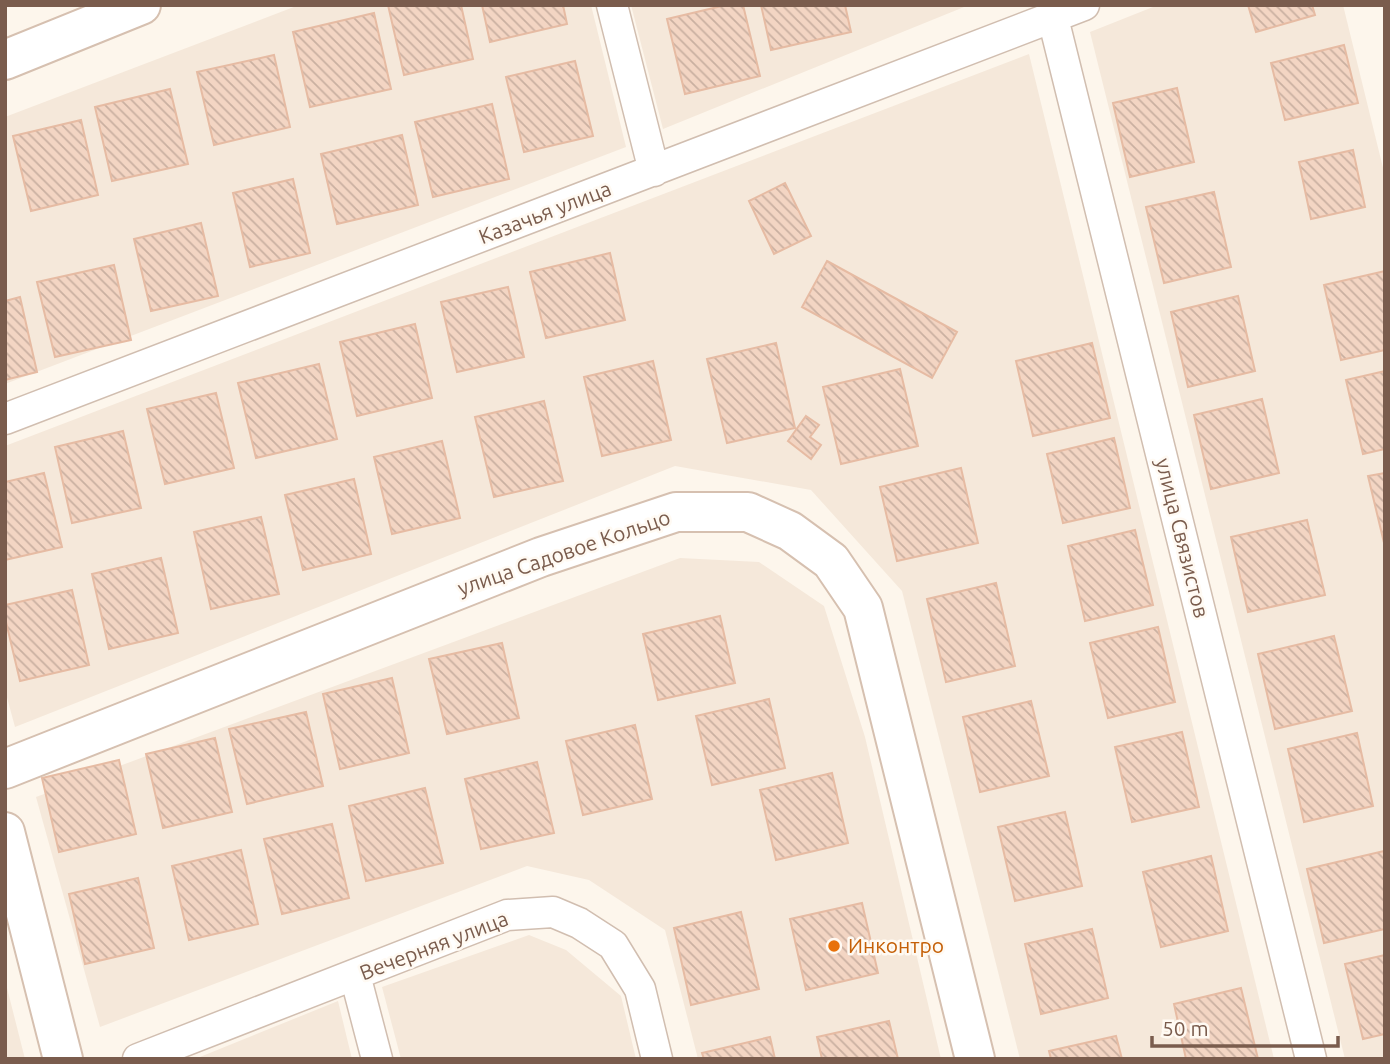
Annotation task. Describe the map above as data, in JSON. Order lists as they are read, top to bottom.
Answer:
{
  "streets": {
    "street": [
      "Казачья улица",
      "улица Связистов",
      "улица Садовое Кольцо",
      "Вечерняя улица"
    ]
  },
  "crossings": [
    ["Казачья улица", "улица Связистов"]
  ],
  "places": ["Инконтро"],
  "scale_bar": "50 m"
}
